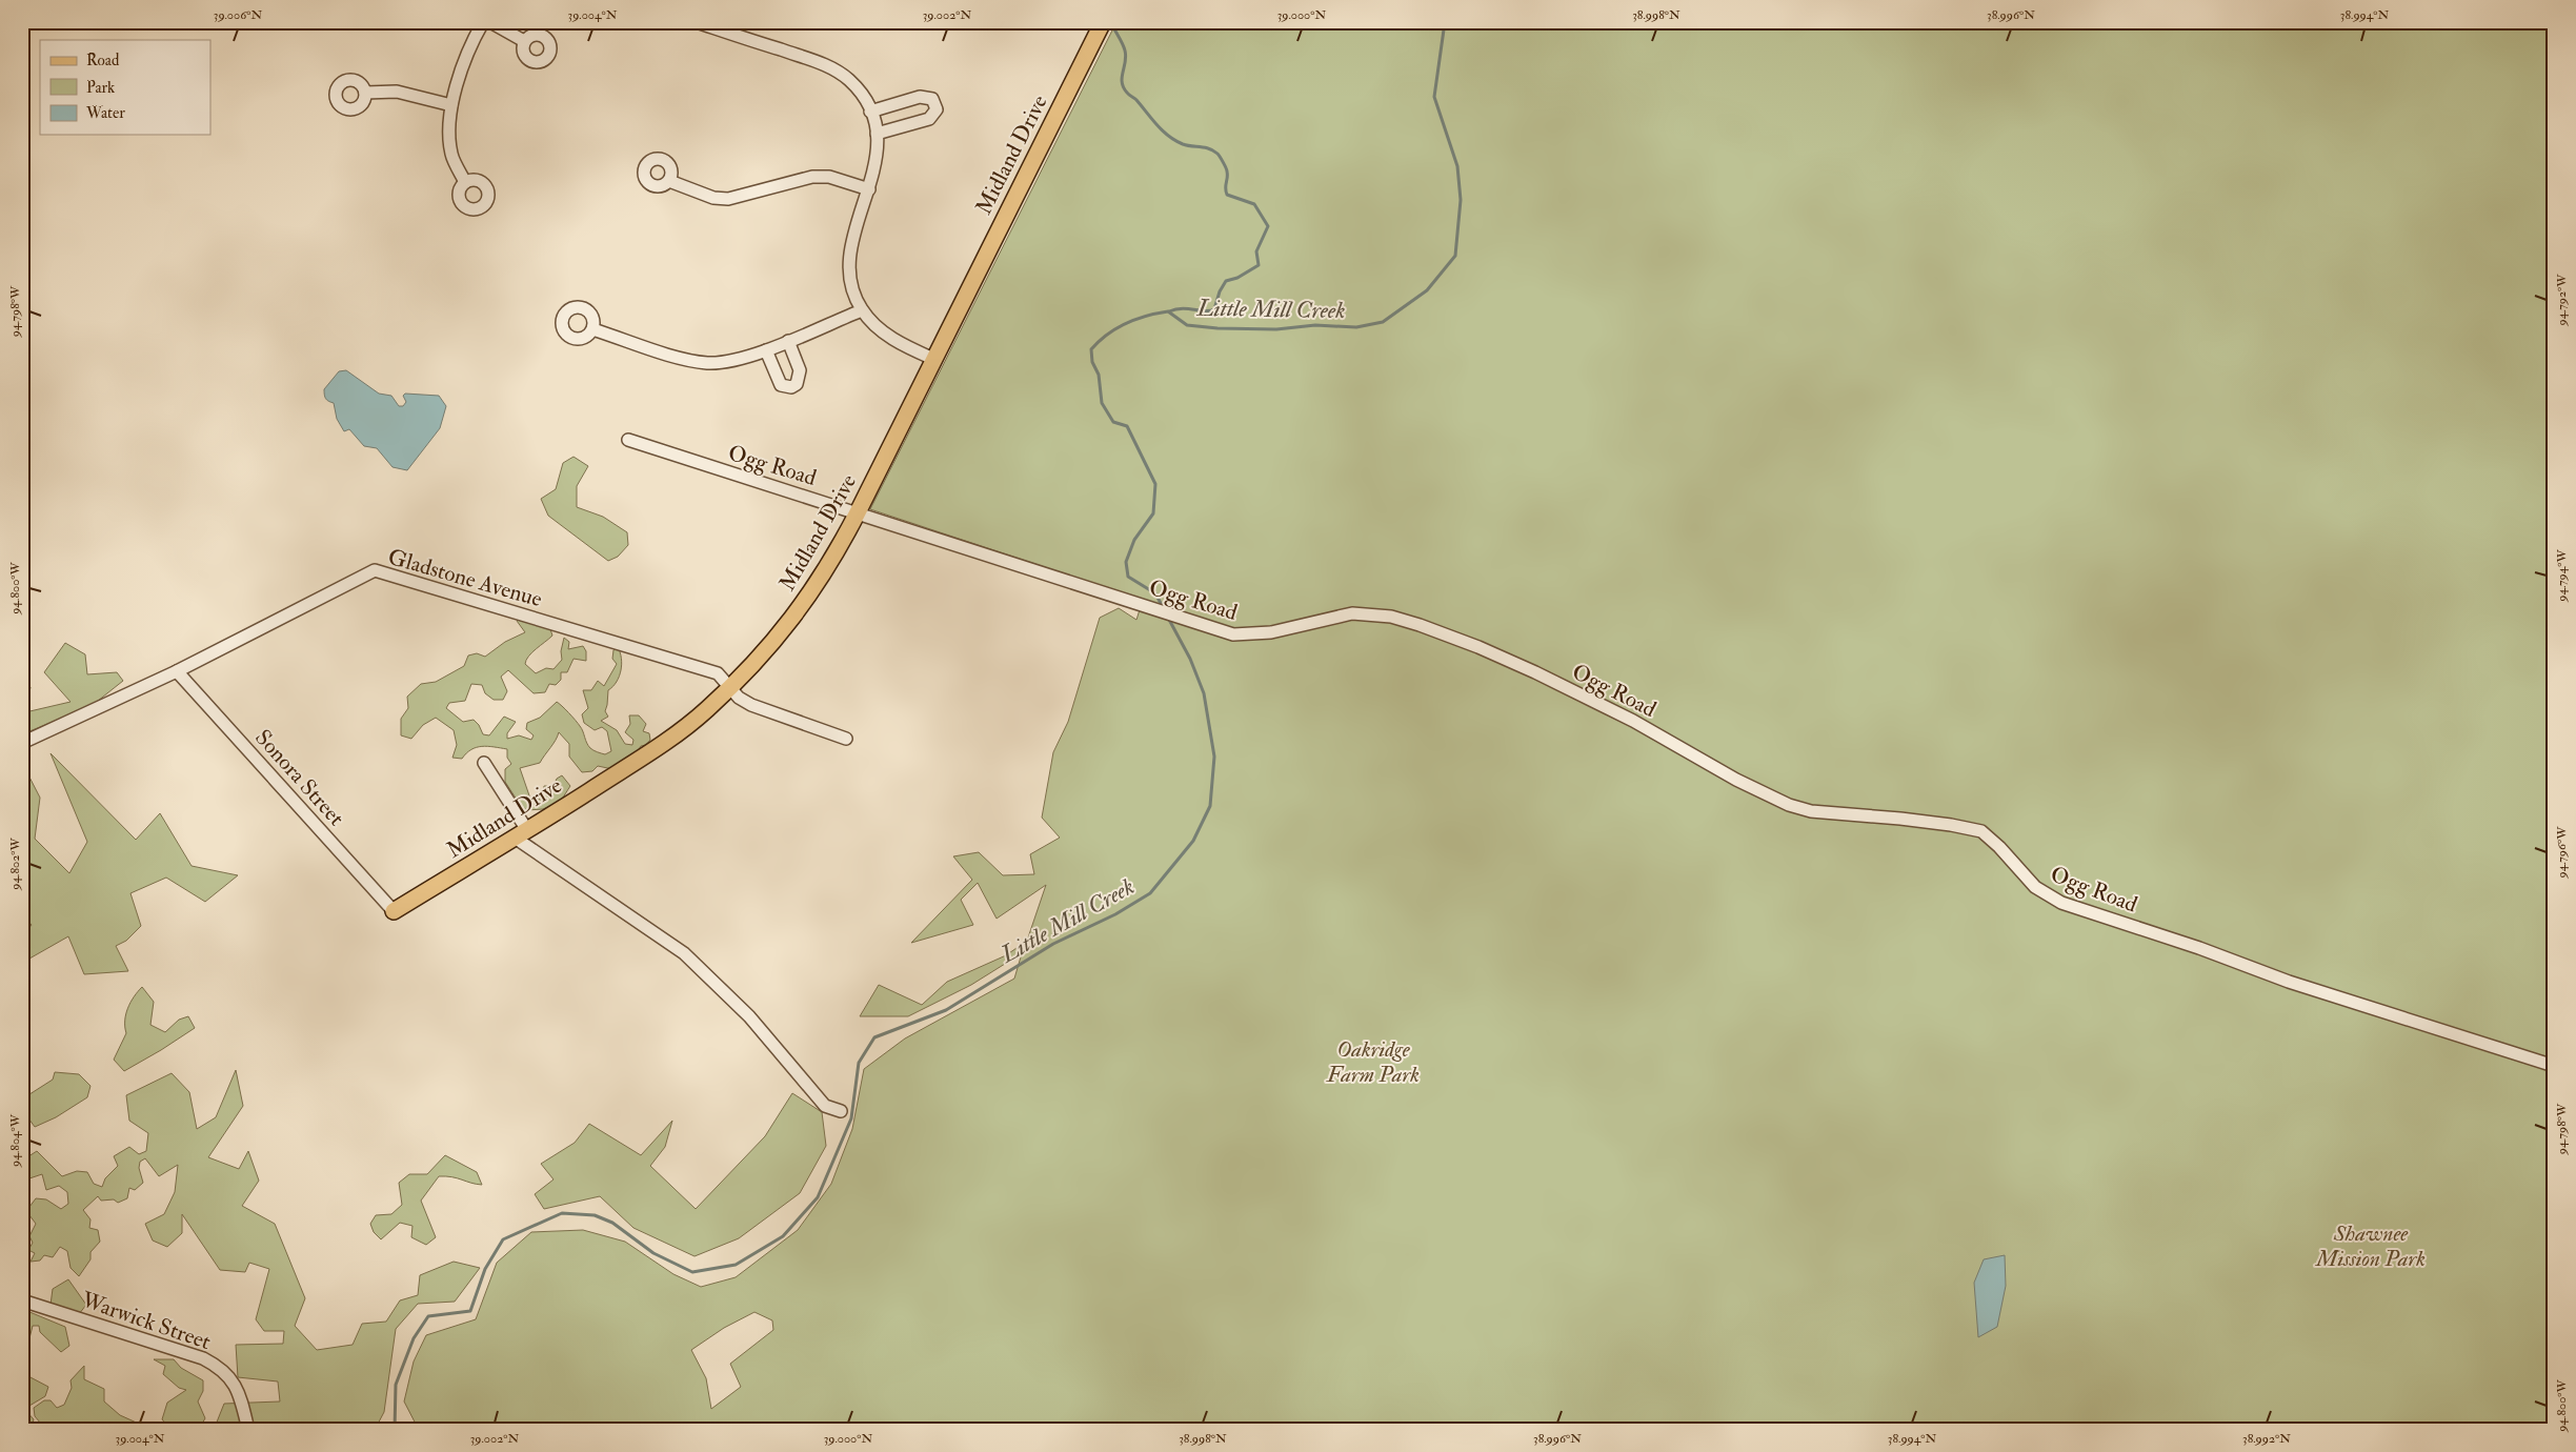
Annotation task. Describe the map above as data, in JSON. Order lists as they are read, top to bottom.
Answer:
{
  "streets": {
    "main road": ["Midland Drive"],
    "street": [
      "Ogg Road",
      "Gladstone Avenue",
      "Sonora Street",
      "Warwick Street"
    ]
  },
  "crossings": [
    ["Midland Drive", "Ogg Road"],
    ["Midland Drive", "Gladstone Avenue"],
    ["Midland Drive", "Sonora Street"],
    ["Gladstone Avenue", "Sonora Street"]
  ],
  "water": ["Little Mill Creek"],
  "parks": ["Oakridge Farm Park", "Shawnee Mission Park"],
  "legend": ["Road", "Park", "Water"],
  "coordinates": [
    "39.006°N",
    "39.004°N",
    "39.002°N",
    "39.000°N",
    "38.998°N",
    "38.996°N",
    "38.994°N",
    "94.792°W",
    "94.798°W",
    "94.794°W",
    "94.800°W",
    "94.796°W",
    "94.802°W",
    "94.804°W",
    "38.992°N"
  ]
}
